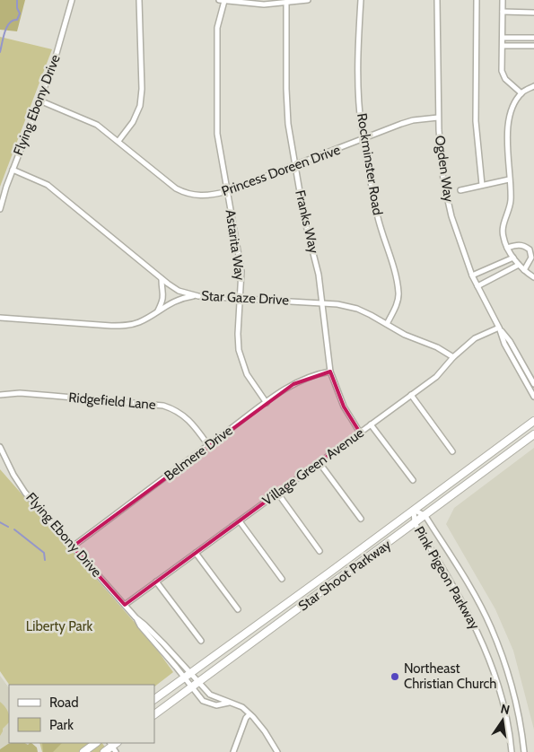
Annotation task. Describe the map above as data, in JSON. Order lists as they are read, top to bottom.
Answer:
{
  "streets": {
    "street": [
      "Flying Ebony Drive",
      "Rockminster Road",
      "Ogden Way",
      "Princess Doreen Drive",
      "Franks Way",
      "Astarita Way",
      "Star Gaze Drive",
      "Ridgefield Lane",
      "Belmere Drive",
      "Village Green Avenue",
      "Star Shoot Parkway",
      "Pink Pigeon Parkway"
    ]
  },
  "crossings": [
    ["Flying Ebony Drive", "Princess Doreen Drive"],
    ["Flying Ebony Drive", "Star Gaze Drive"],
    ["Flying Ebony Drive", "Belmere Drive"],
    ["Flying Ebony Drive", "Village Green Avenue"],
    ["Flying Ebony Drive", "Star Shoot Parkway"],
    ["Rockminster Road", "Princess Doreen Drive"],
    ["Rockminster Road", "Star Gaze Drive"],
    ["Ogden Way", "Princess Doreen Drive"],
    ["Ogden Way", "Village Green Avenue"],
    ["Princess Doreen Drive", "Franks Way"],
    ["Princess Doreen Drive", "Astarita Way"],
    ["Franks Way", "Star Gaze Drive"],
    ["Franks Way", "Belmere Drive"],
    ["Franks Way", "Village Green Avenue"],
    ["Astarita Way", "Star Gaze Drive"],
    ["Astarita Way", "Belmere Drive"],
    ["Star Gaze Drive", "Village Green Avenue"],
    ["Ridgefield Lane", "Belmere Drive"],
    ["Star Shoot Parkway", "Pink Pigeon Parkway"]
  ],
  "parks": ["Liberty Park"],
  "places": ["Northeast Christian Church"],
  "legend": ["Road", "Park"],
  "north": "top"
}
